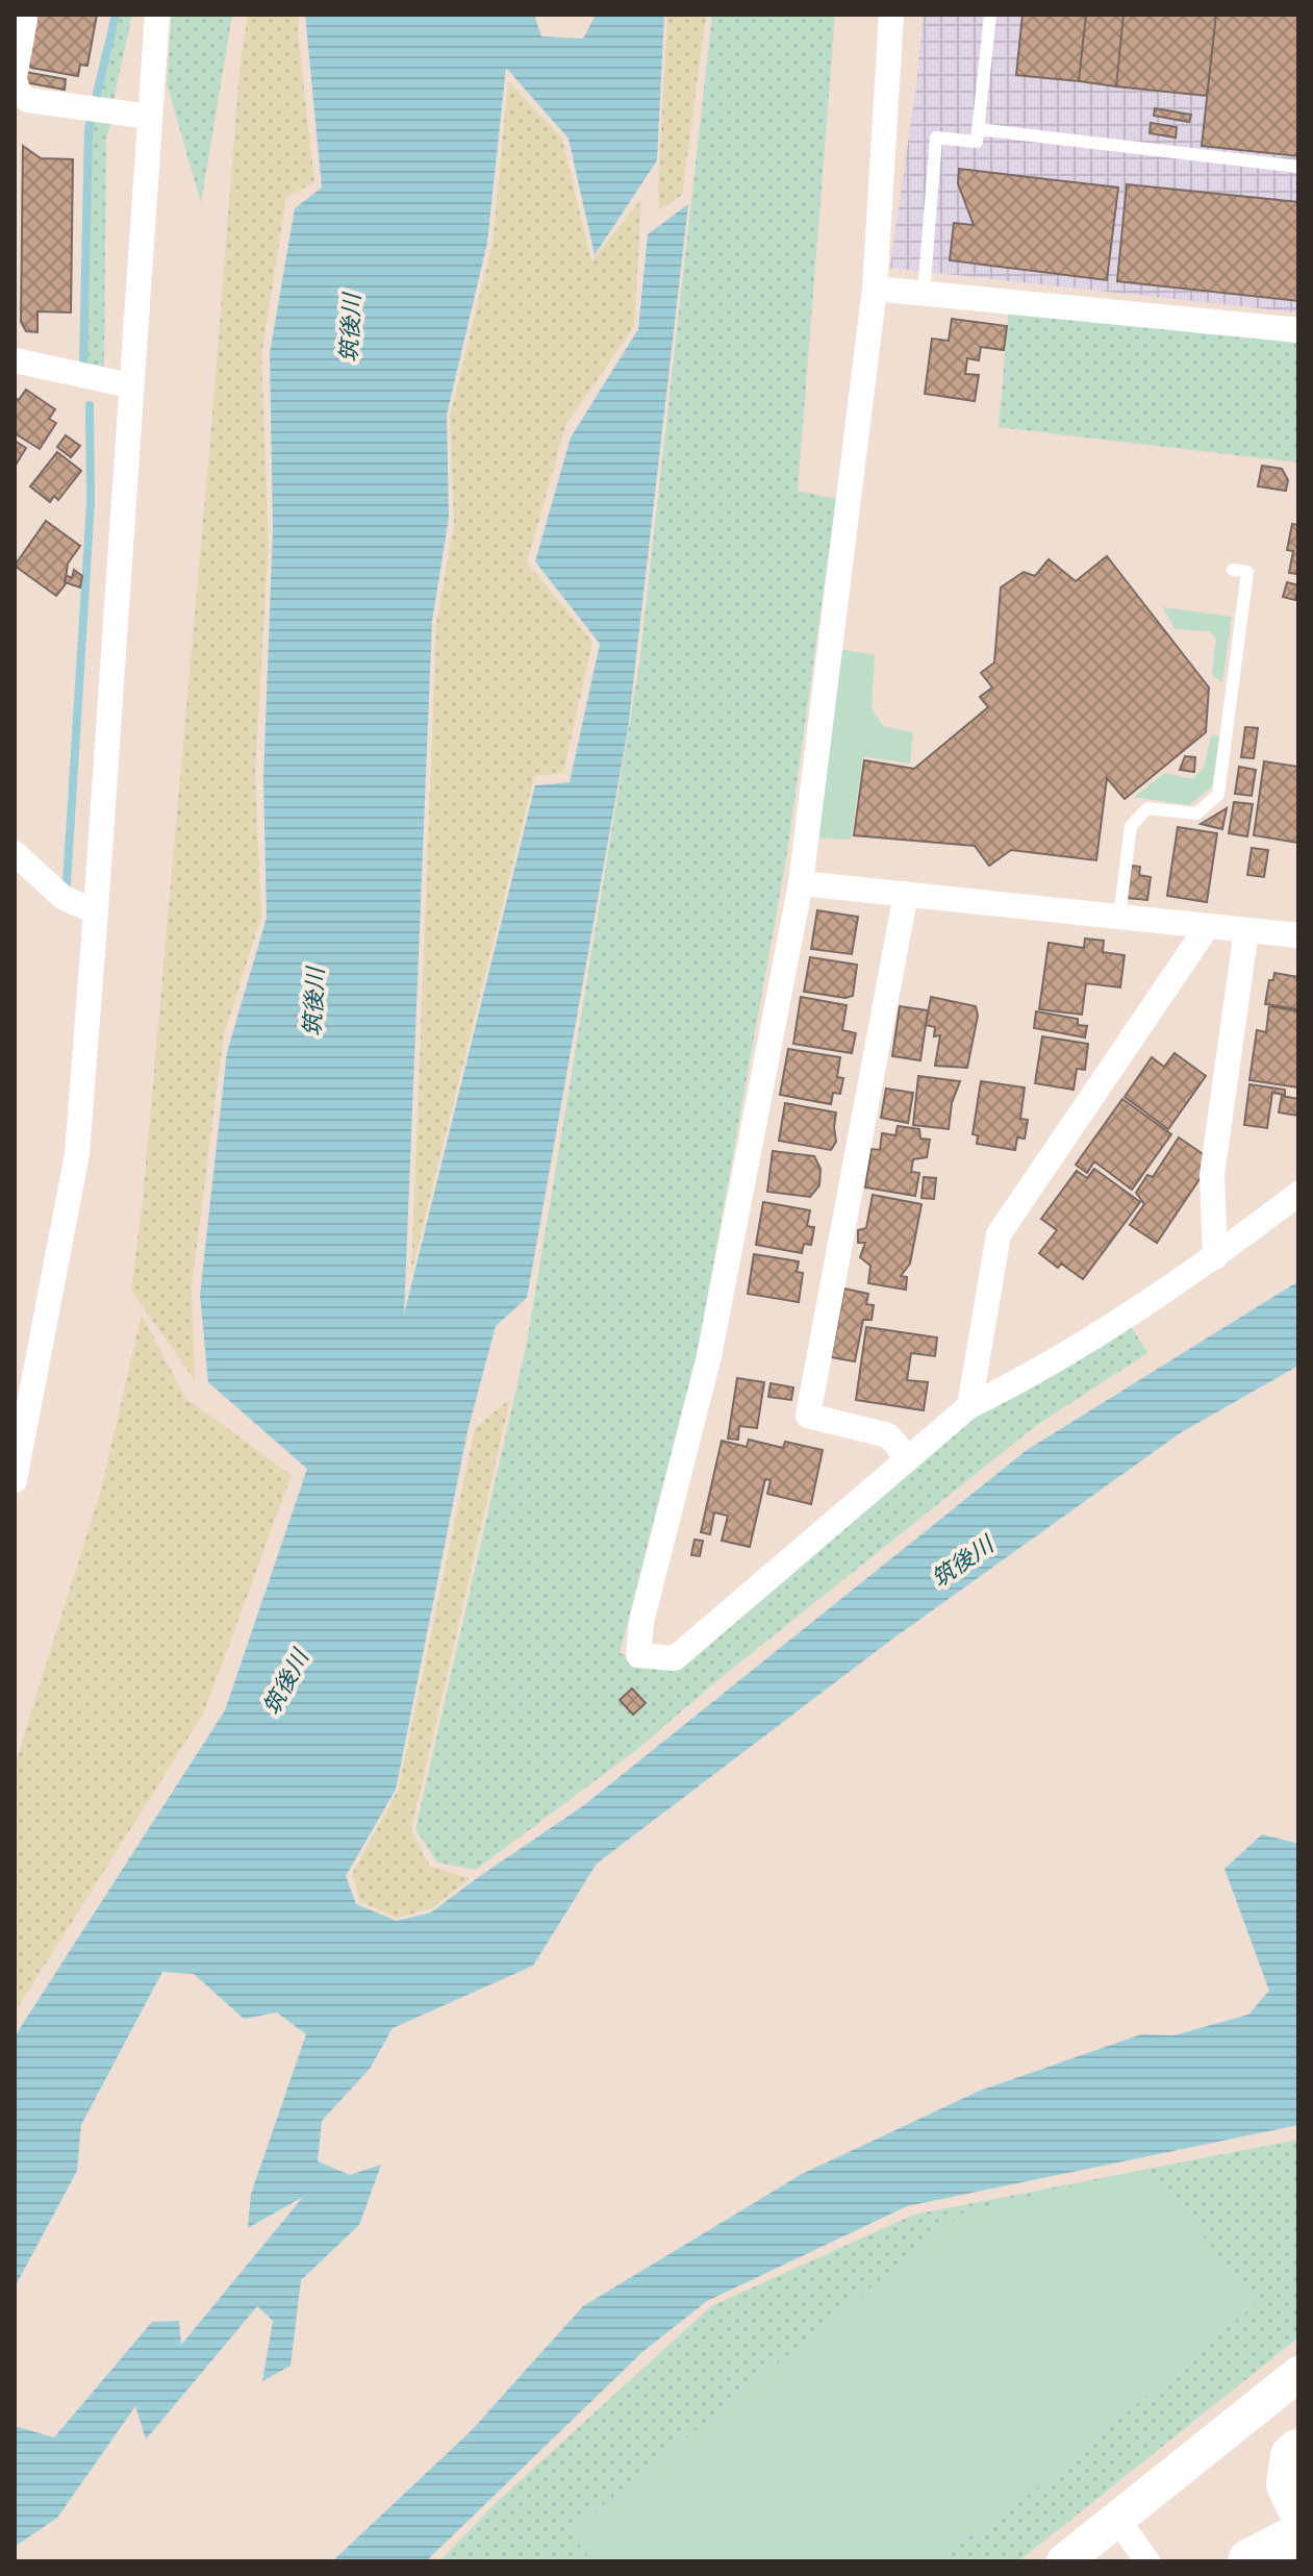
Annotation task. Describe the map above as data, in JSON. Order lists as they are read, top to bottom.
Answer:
{
  "water": ["筑後川"]
}
